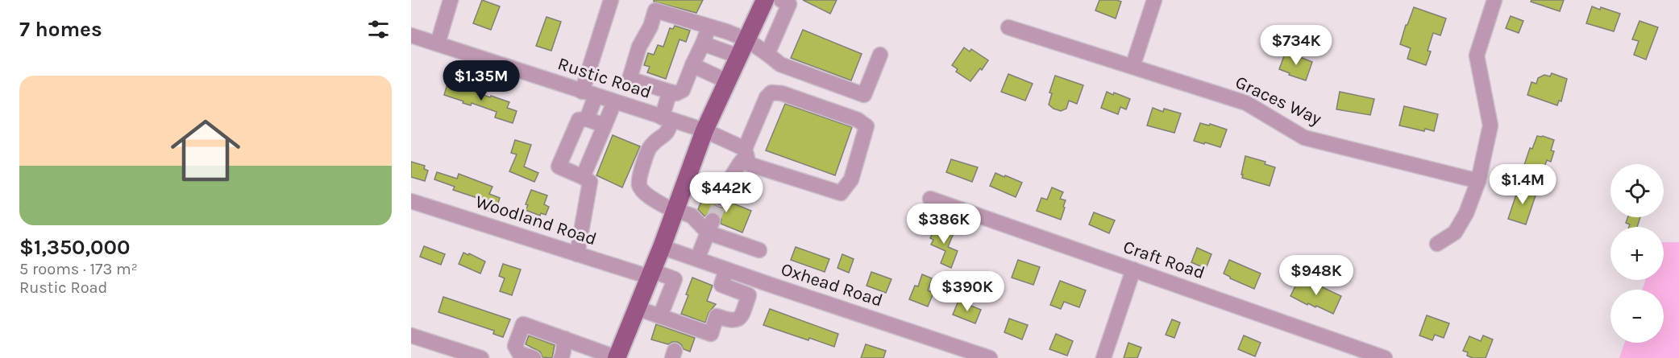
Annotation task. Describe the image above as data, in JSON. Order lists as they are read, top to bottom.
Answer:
{
  "streets": {
    "street": [
      "Rustic Road",
      "Graces Way",
      "Woodland Road",
      "Craft Road",
      "Oxhead Road"
    ]
  },
  "page": {
    "heading": "7 homes",
    "price": [
      "$734K",
      "$1.35M",
      "$1.4M",
      "$442K",
      "$386K",
      "$948K",
      "$390K"
    ],
    "list": [
      {
        "name": "$1,350,000",
        "note": "5 rooms · 173 m² · Rustic Road"
      }
    ],
    "map_buttons": ["+", "−"]
  }
}
